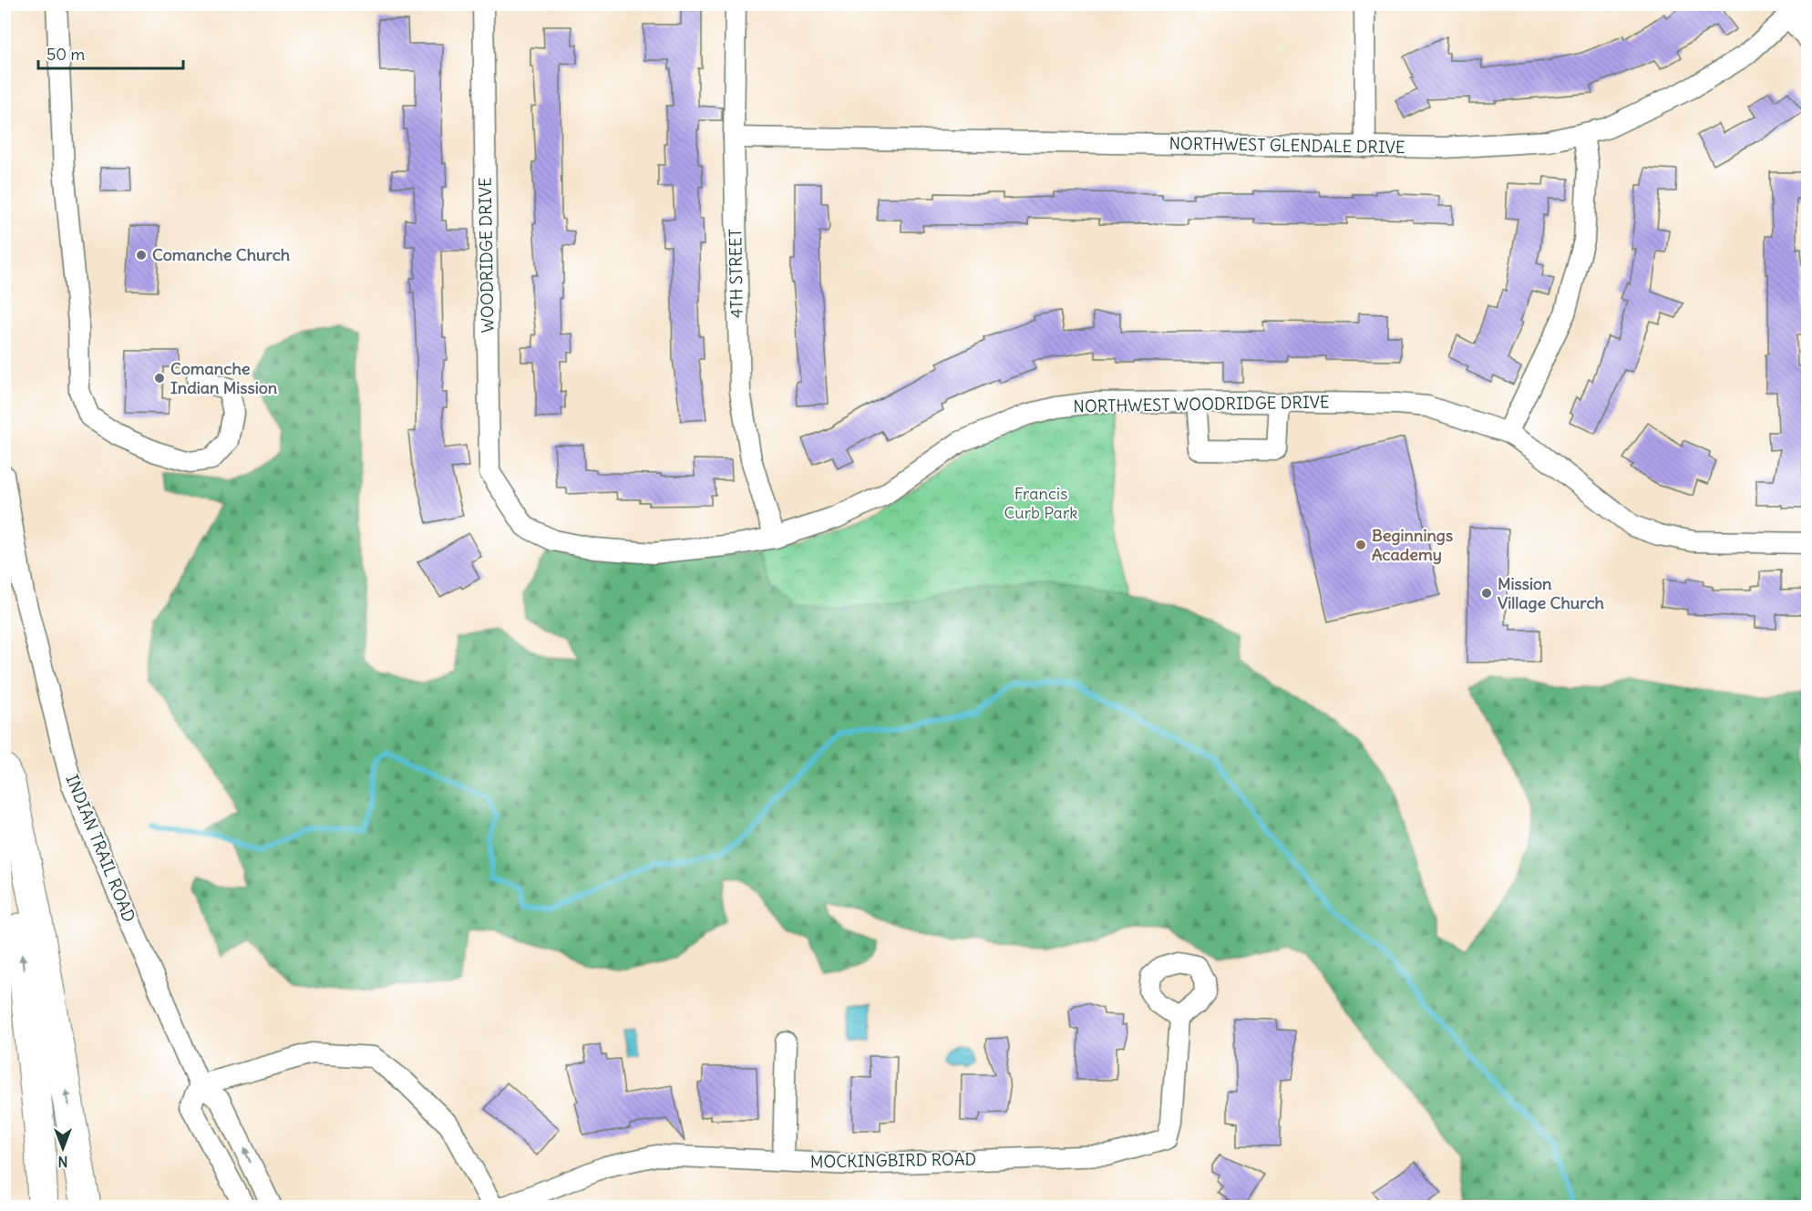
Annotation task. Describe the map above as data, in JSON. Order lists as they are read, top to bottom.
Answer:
{
  "streets": {
    "street": [
      "NORTHWEST GLENDALE DRIVE",
      "WOODRIDGE DRIVE",
      "4TH STREET",
      "NORTHWEST WOODRIDGE DRIVE",
      "INDIAN TRAIL ROAD",
      "MOCKINGBIRD ROAD"
    ]
  },
  "crossings": [
    ["NORTHWEST GLENDALE DRIVE", "4TH STREET"],
    ["WOODRIDGE DRIVE", "NORTHWEST WOODRIDGE DRIVE"],
    ["4TH STREET", "NORTHWEST WOODRIDGE DRIVE"]
  ],
  "parks": ["Francis Curb Park"],
  "places": [
    "Comanche Church",
    "Comanche Indian Mission",
    "Beginnings Academy",
    "Mission Village Church"
  ],
  "scale_bar": "50 m",
  "north": "bottom"
}
